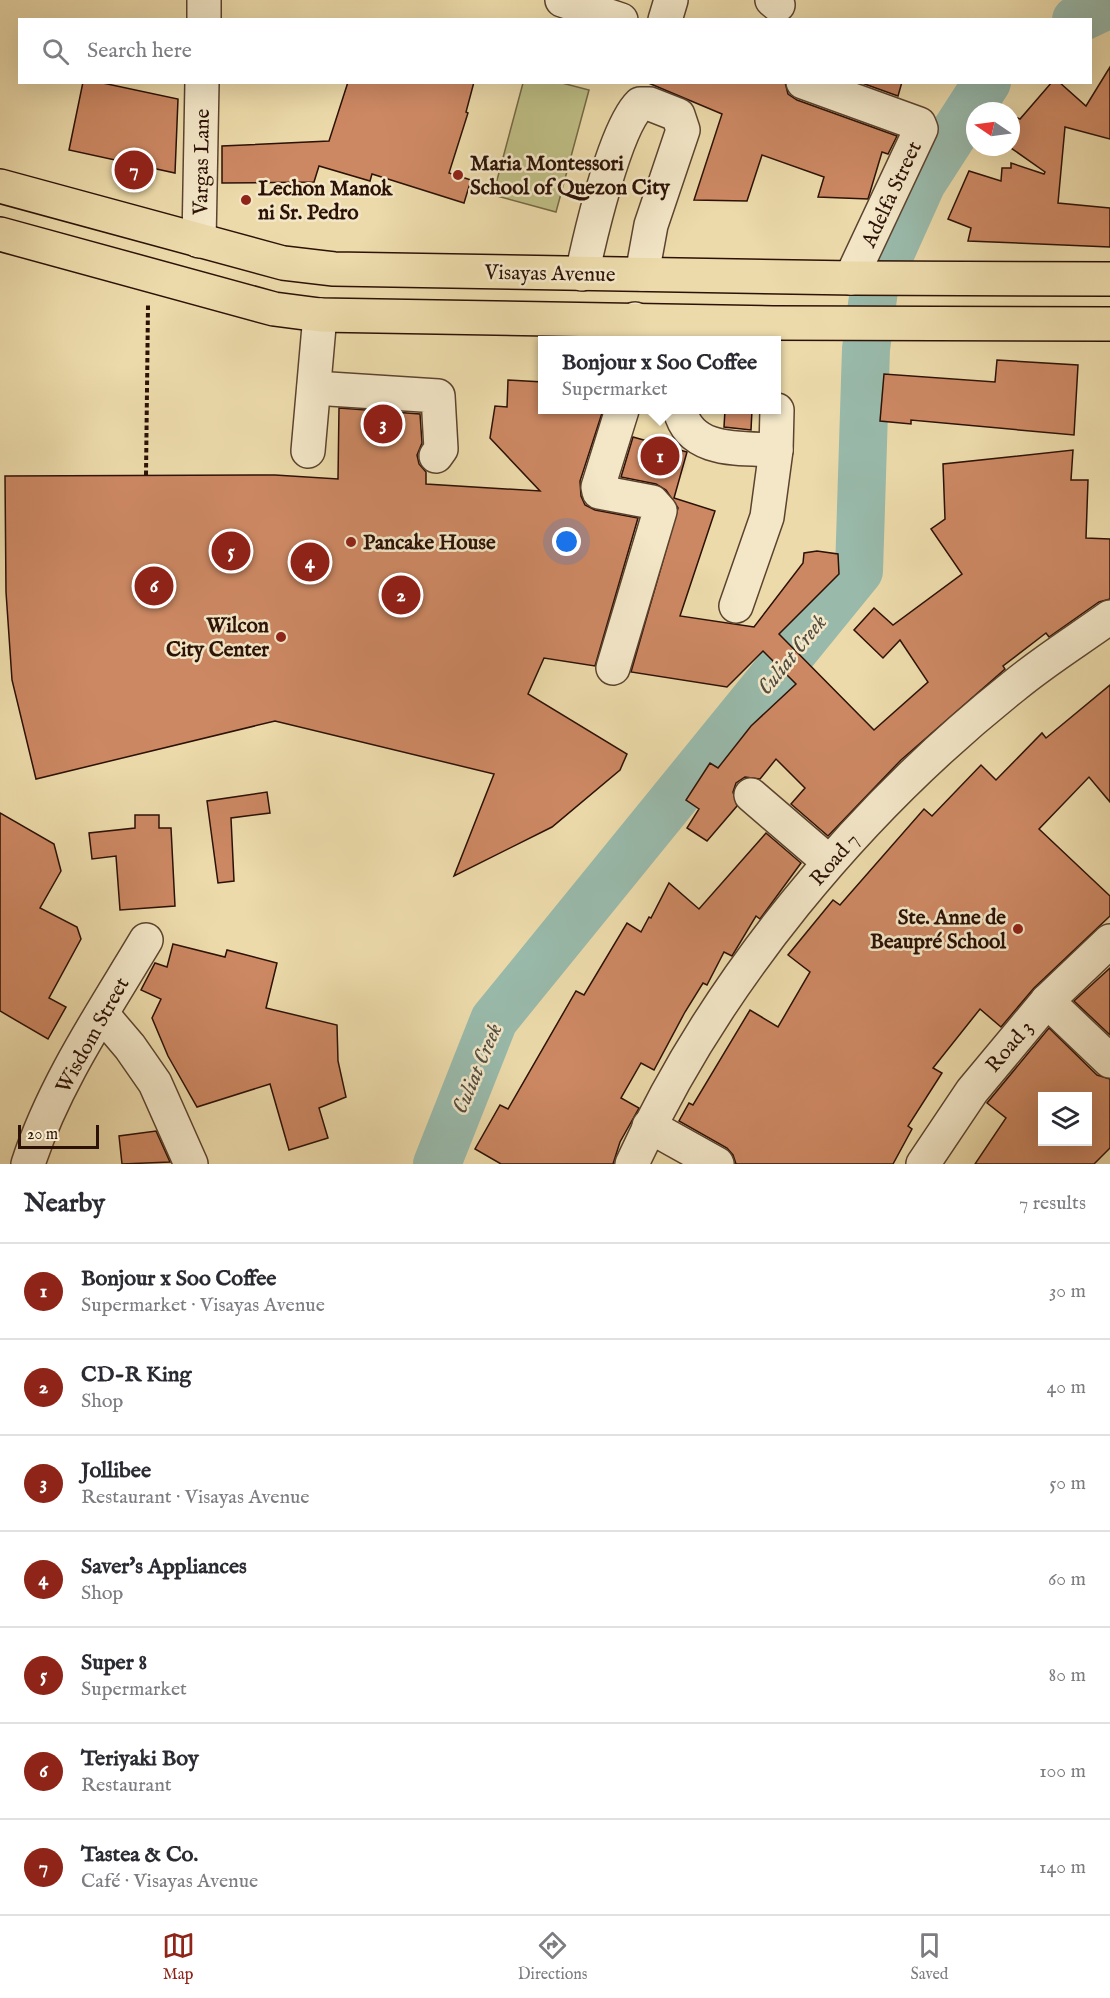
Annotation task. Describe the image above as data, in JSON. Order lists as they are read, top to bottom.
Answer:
{
  "streets": {
    "main road": ["Visayas Avenue"],
    "street": [
      "Vargas Lane",
      "Adelfa Street",
      "Road 7",
      "Wisdom Street",
      "Road 3"
    ]
  },
  "crossings": [
    ["Vargas Lane", "Visayas Avenue"],
    ["Adelfa Street", "Visayas Avenue"]
  ],
  "water": ["Culiat Creek"],
  "places": [
    "Maria Montessori School of Quezon City",
    "Lechon Manok ni Sr. Pedro",
    "Pancake House",
    "Wilcon City Center",
    "Ste. Anne de Beaupré School"
  ],
  "scale_bar": "20 m",
  "north": "left",
  "page": {
    "search": "Search here",
    "pins": [
      "7",
      "3",
      "1",
      "5",
      "4",
      "6",
      "2"
    ],
    "popup": ["Bonjour x Soo Coffee", "Supermarket"],
    "scale": "20 m",
    "heading": ["Nearby", "7 results"],
    "list": [
      {
        "mark": "1",
        "name": "Bonjour x Soo Coffee",
        "note": "Supermarket · Visayas Avenue",
        "value": "30 m"
      },
      {
        "mark": "2",
        "name": "CD-R King",
        "note": "Shop",
        "value": "40 m"
      },
      {
        "mark": "3",
        "name": "Jollibee",
        "note": "Restaurant · Visayas Avenue",
        "value": "50 m"
      },
      {
        "mark": "4",
        "name": "Saver's Appliances",
        "note": "Shop",
        "value": "60 m"
      },
      {
        "mark": "5",
        "name": "Super 8",
        "note": "Supermarket",
        "value": "80 m"
      },
      {
        "mark": "6",
        "name": "Teriyaki Boy",
        "note": "Restaurant",
        "value": "100 m"
      },
      {
        "mark": "7",
        "name": "Tastea & Co.",
        "note": "Café · Visayas Avenue",
        "value": "140 m"
      }
    ],
    "nav": ["Map", "Directions", "Saved"]
  }
}
